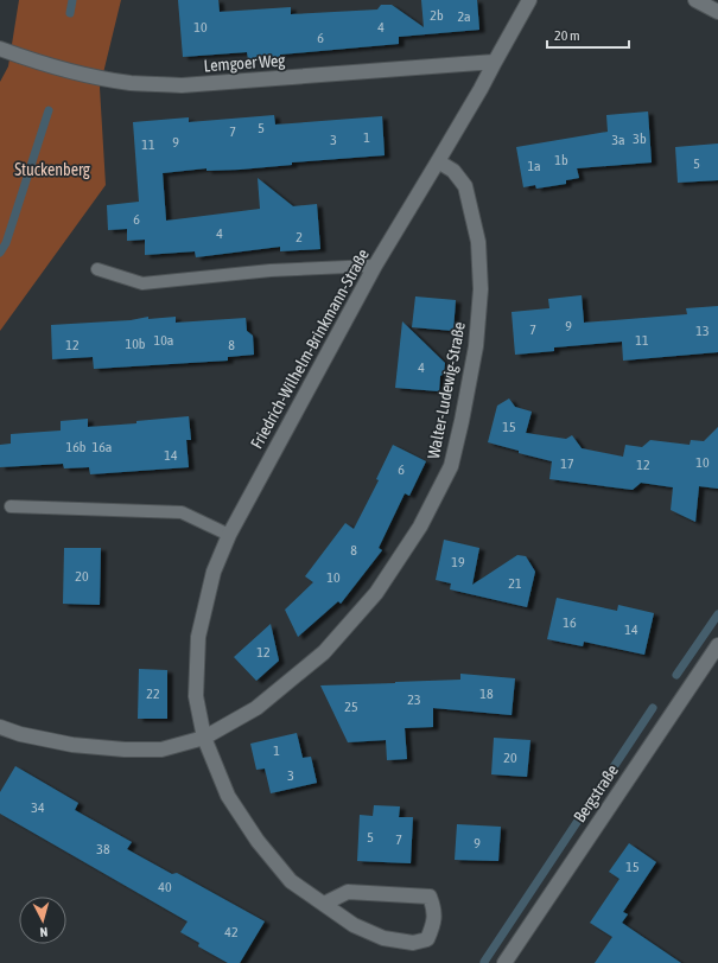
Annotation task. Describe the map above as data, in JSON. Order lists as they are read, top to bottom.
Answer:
{
  "streets": {
    "street": [
      "Lemgoer Weg",
      "Friedrich-Wilhelm-Brinkmann-Straße",
      "Walter-Ludewig-Straße",
      "Bergstraße"
    ]
  },
  "crossings": [
    ["Lemgoer Weg", "Friedrich-Wilhelm-Brinkmann-Straße"],
    ["Friedrich-Wilhelm-Brinkmann-Straße", "Walter-Ludewig-Straße"]
  ],
  "parks": ["Stuckenberg"],
  "house_numbers": [
    "2b",
    "2a",
    "10",
    "4",
    "6",
    "5",
    "7",
    "1",
    "3b",
    "3",
    "3a",
    "9",
    "11",
    "1b",
    "5",
    "1a",
    "6",
    "4",
    "2",
    "9",
    "7",
    "13",
    "10a",
    "11",
    "10b",
    "12",
    "8",
    "4",
    "15",
    "16b",
    "16a",
    "14",
    "10",
    "17",
    "12",
    "6",
    "8",
    "19",
    "20",
    "10",
    "21",
    "16",
    "14",
    "12",
    "22",
    "18",
    "23",
    "25",
    "1",
    "20",
    "3",
    "34",
    "5",
    "7",
    "9",
    "38",
    "15",
    "40",
    "42"
  ],
  "scale_bar": "20 m",
  "north": "bottom"
}
